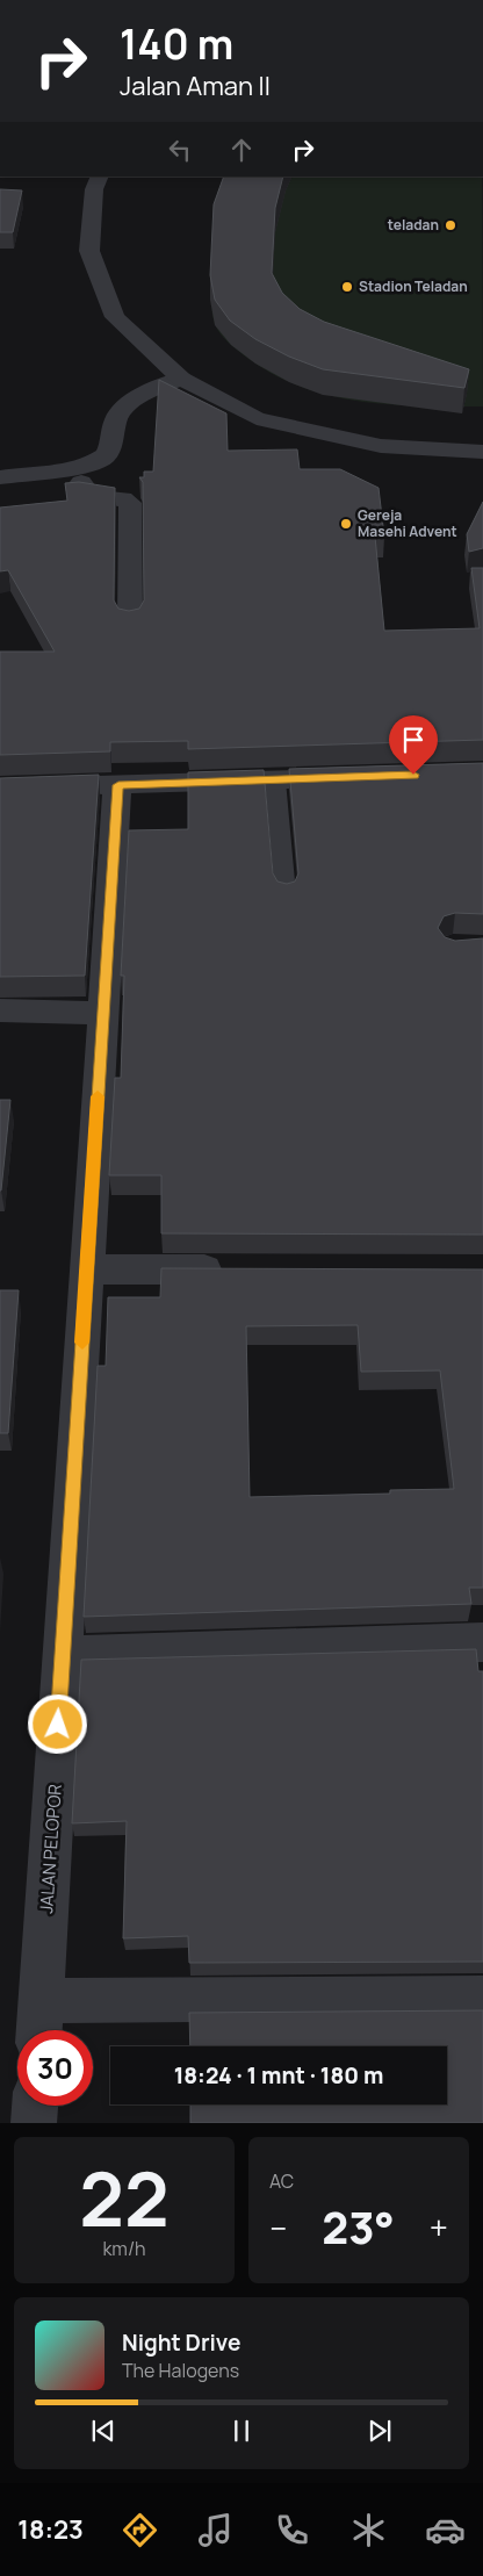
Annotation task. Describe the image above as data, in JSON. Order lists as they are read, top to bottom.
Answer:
{
  "streets": {
    "street": ["JALAN PELOPOR"]
  },
  "places": ["teladan", "Stadion Teladan", "Gereja Masehi Advent"],
  "page": {
    "turn": ["140 m", "Jalan Aman II"],
    "limit": "30",
    "trip": "18:24 · 1 mnt · 180 m",
    "tile": [
      ["22", "km/h"],
      "AC"
    ],
    "heat": ["−", "23°", "+"],
    "song": ["Night Drive", "The Halogens"],
    "tabs": "18:23"
  }
}
